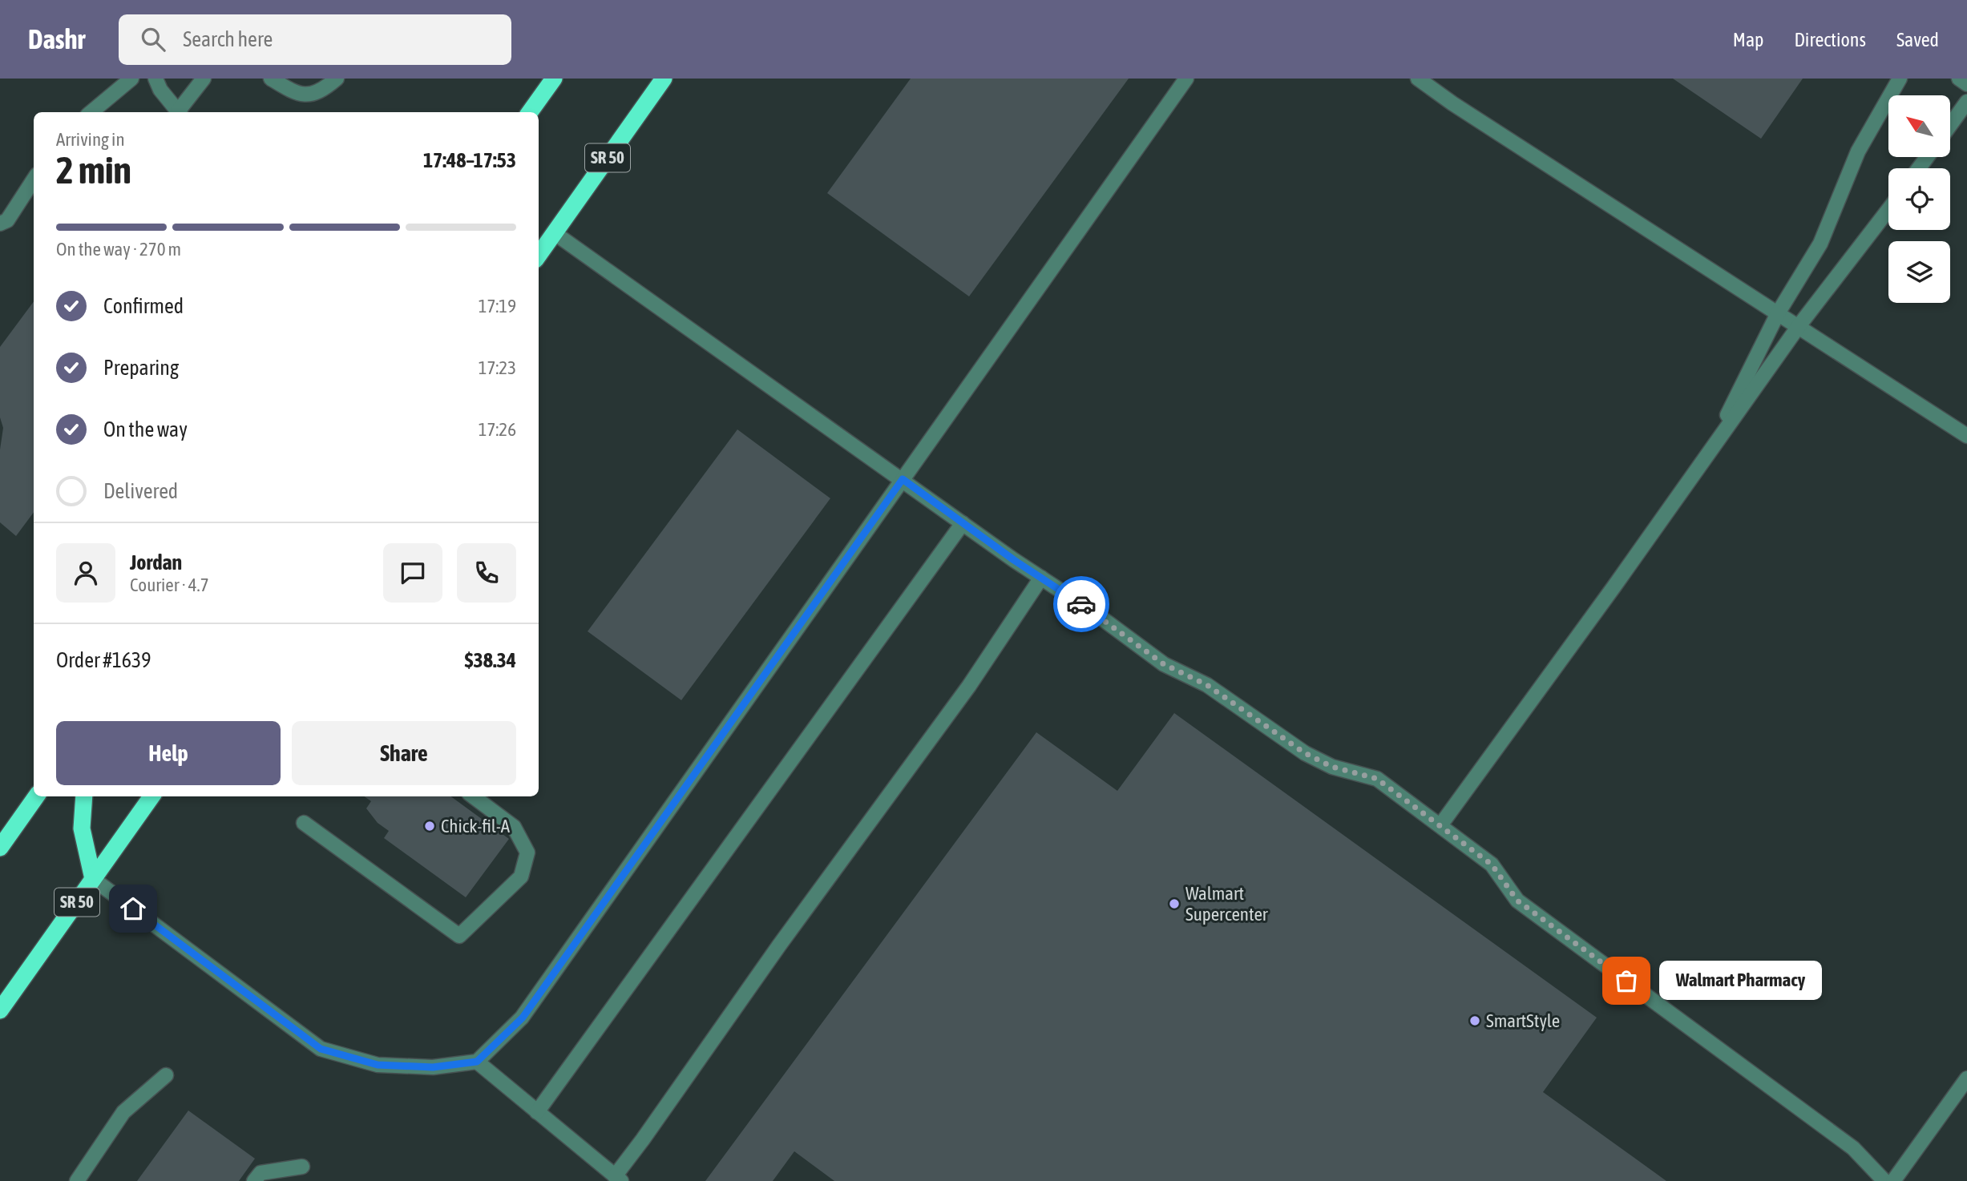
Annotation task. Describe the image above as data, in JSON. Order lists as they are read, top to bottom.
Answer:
{
  "streets": {
    "highway": ["SR 50"]
  },
  "places": [
    "Chick-fil-A",
    "Walmart Supercenter",
    "Walmart Pharmacy",
    "SmartStyle"
  ],
  "north": "top left",
  "page": {
    "header": "Dashr",
    "search": "Search here",
    "nav": ["Map", "Directions", "Saved"],
    "heading": ["2 min", "Arriving in", "17:48–17:53"],
    "panel": [
      "Jordan",
      "Courier · 4.7",
      "Order #1639",
      "$38.34"
    ],
    "bar": "On the way · 270 m",
    "list": [
      ["Confirmed", "17:19"],
      ["Preparing", "17:23"],
      ["On the way", "17:26"],
      "Delivered"
    ],
    "buttons": ["Help", "Share"],
    "bubble": "Walmart Pharmacy"
  }
}
